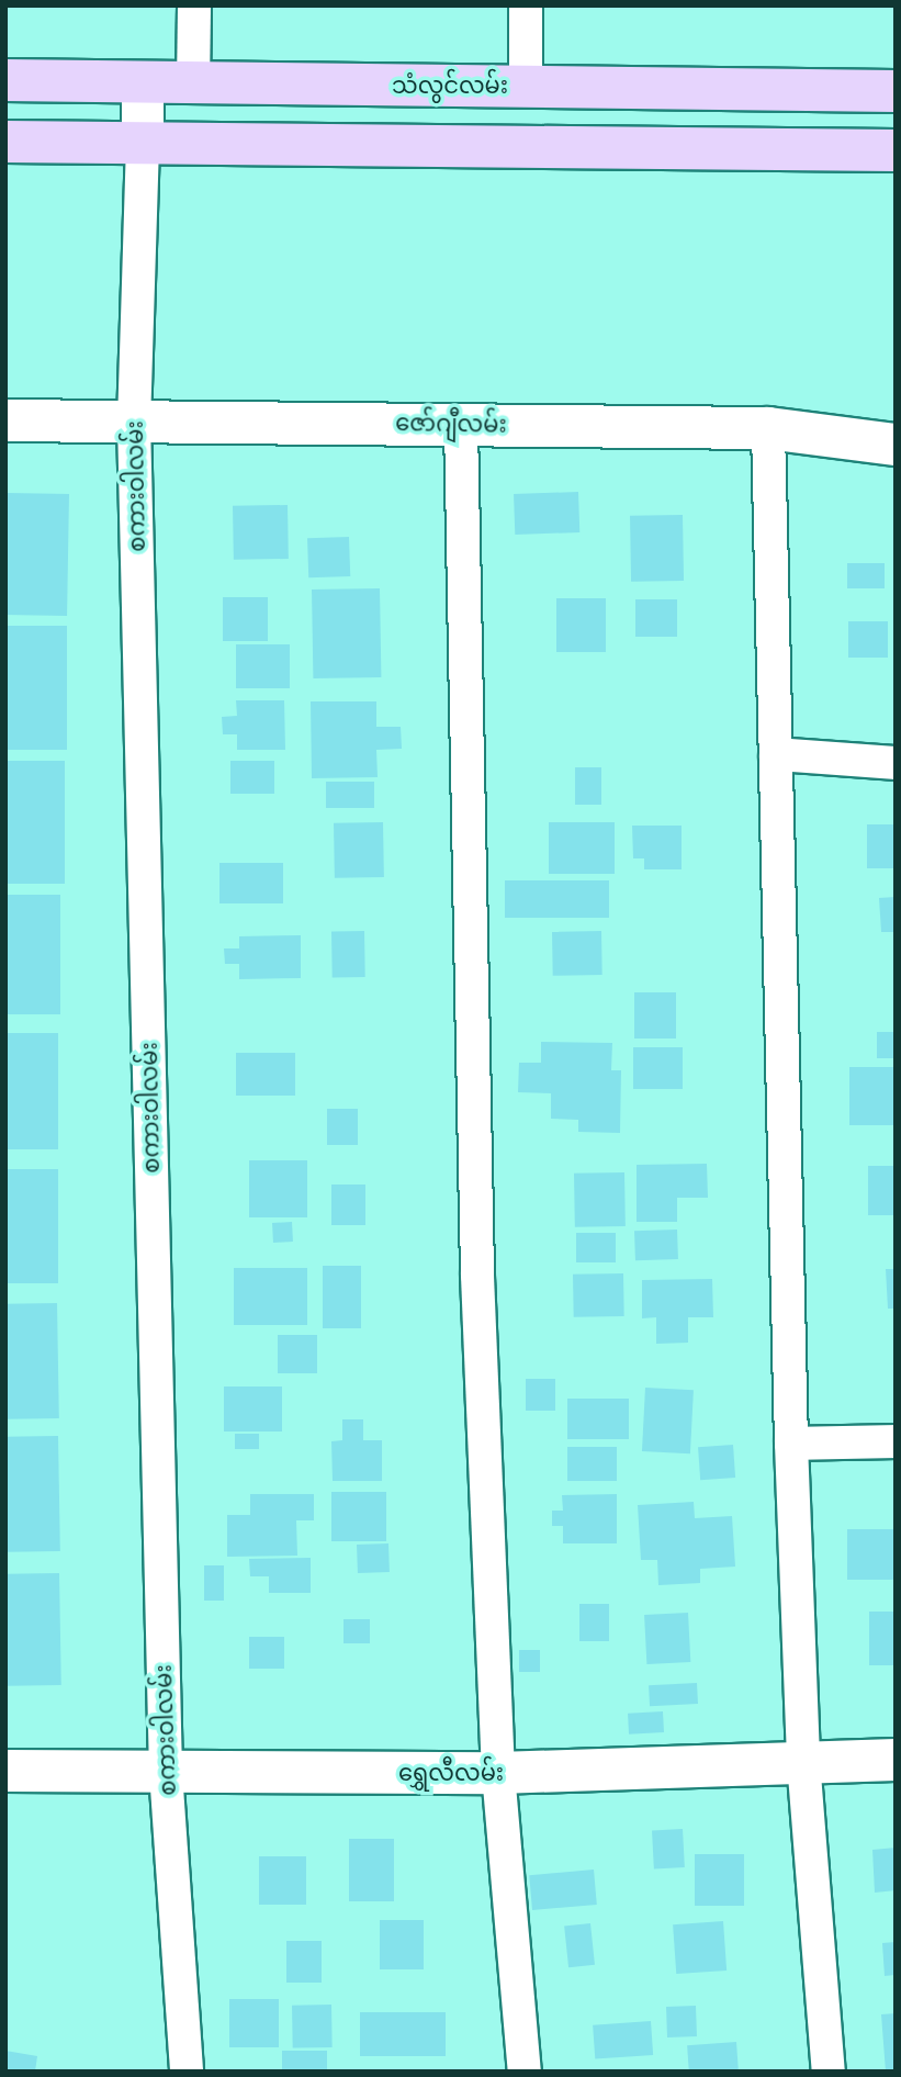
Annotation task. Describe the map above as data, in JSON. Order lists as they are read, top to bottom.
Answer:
{
  "streets": {
    "main road": ["သံလွင်လမ်း"],
    "street": ["ဇော်ဂျီလမ်း", "စကားဝါလမ်း", "ရွှေလီလမ်း"]
  },
  "crossings": [
    ["ဇော်ဂျီလမ်း", "စကားဝါလမ်း"],
    ["စကားဝါလမ်း", "ရွှေလီလမ်း"]
  ]
}
